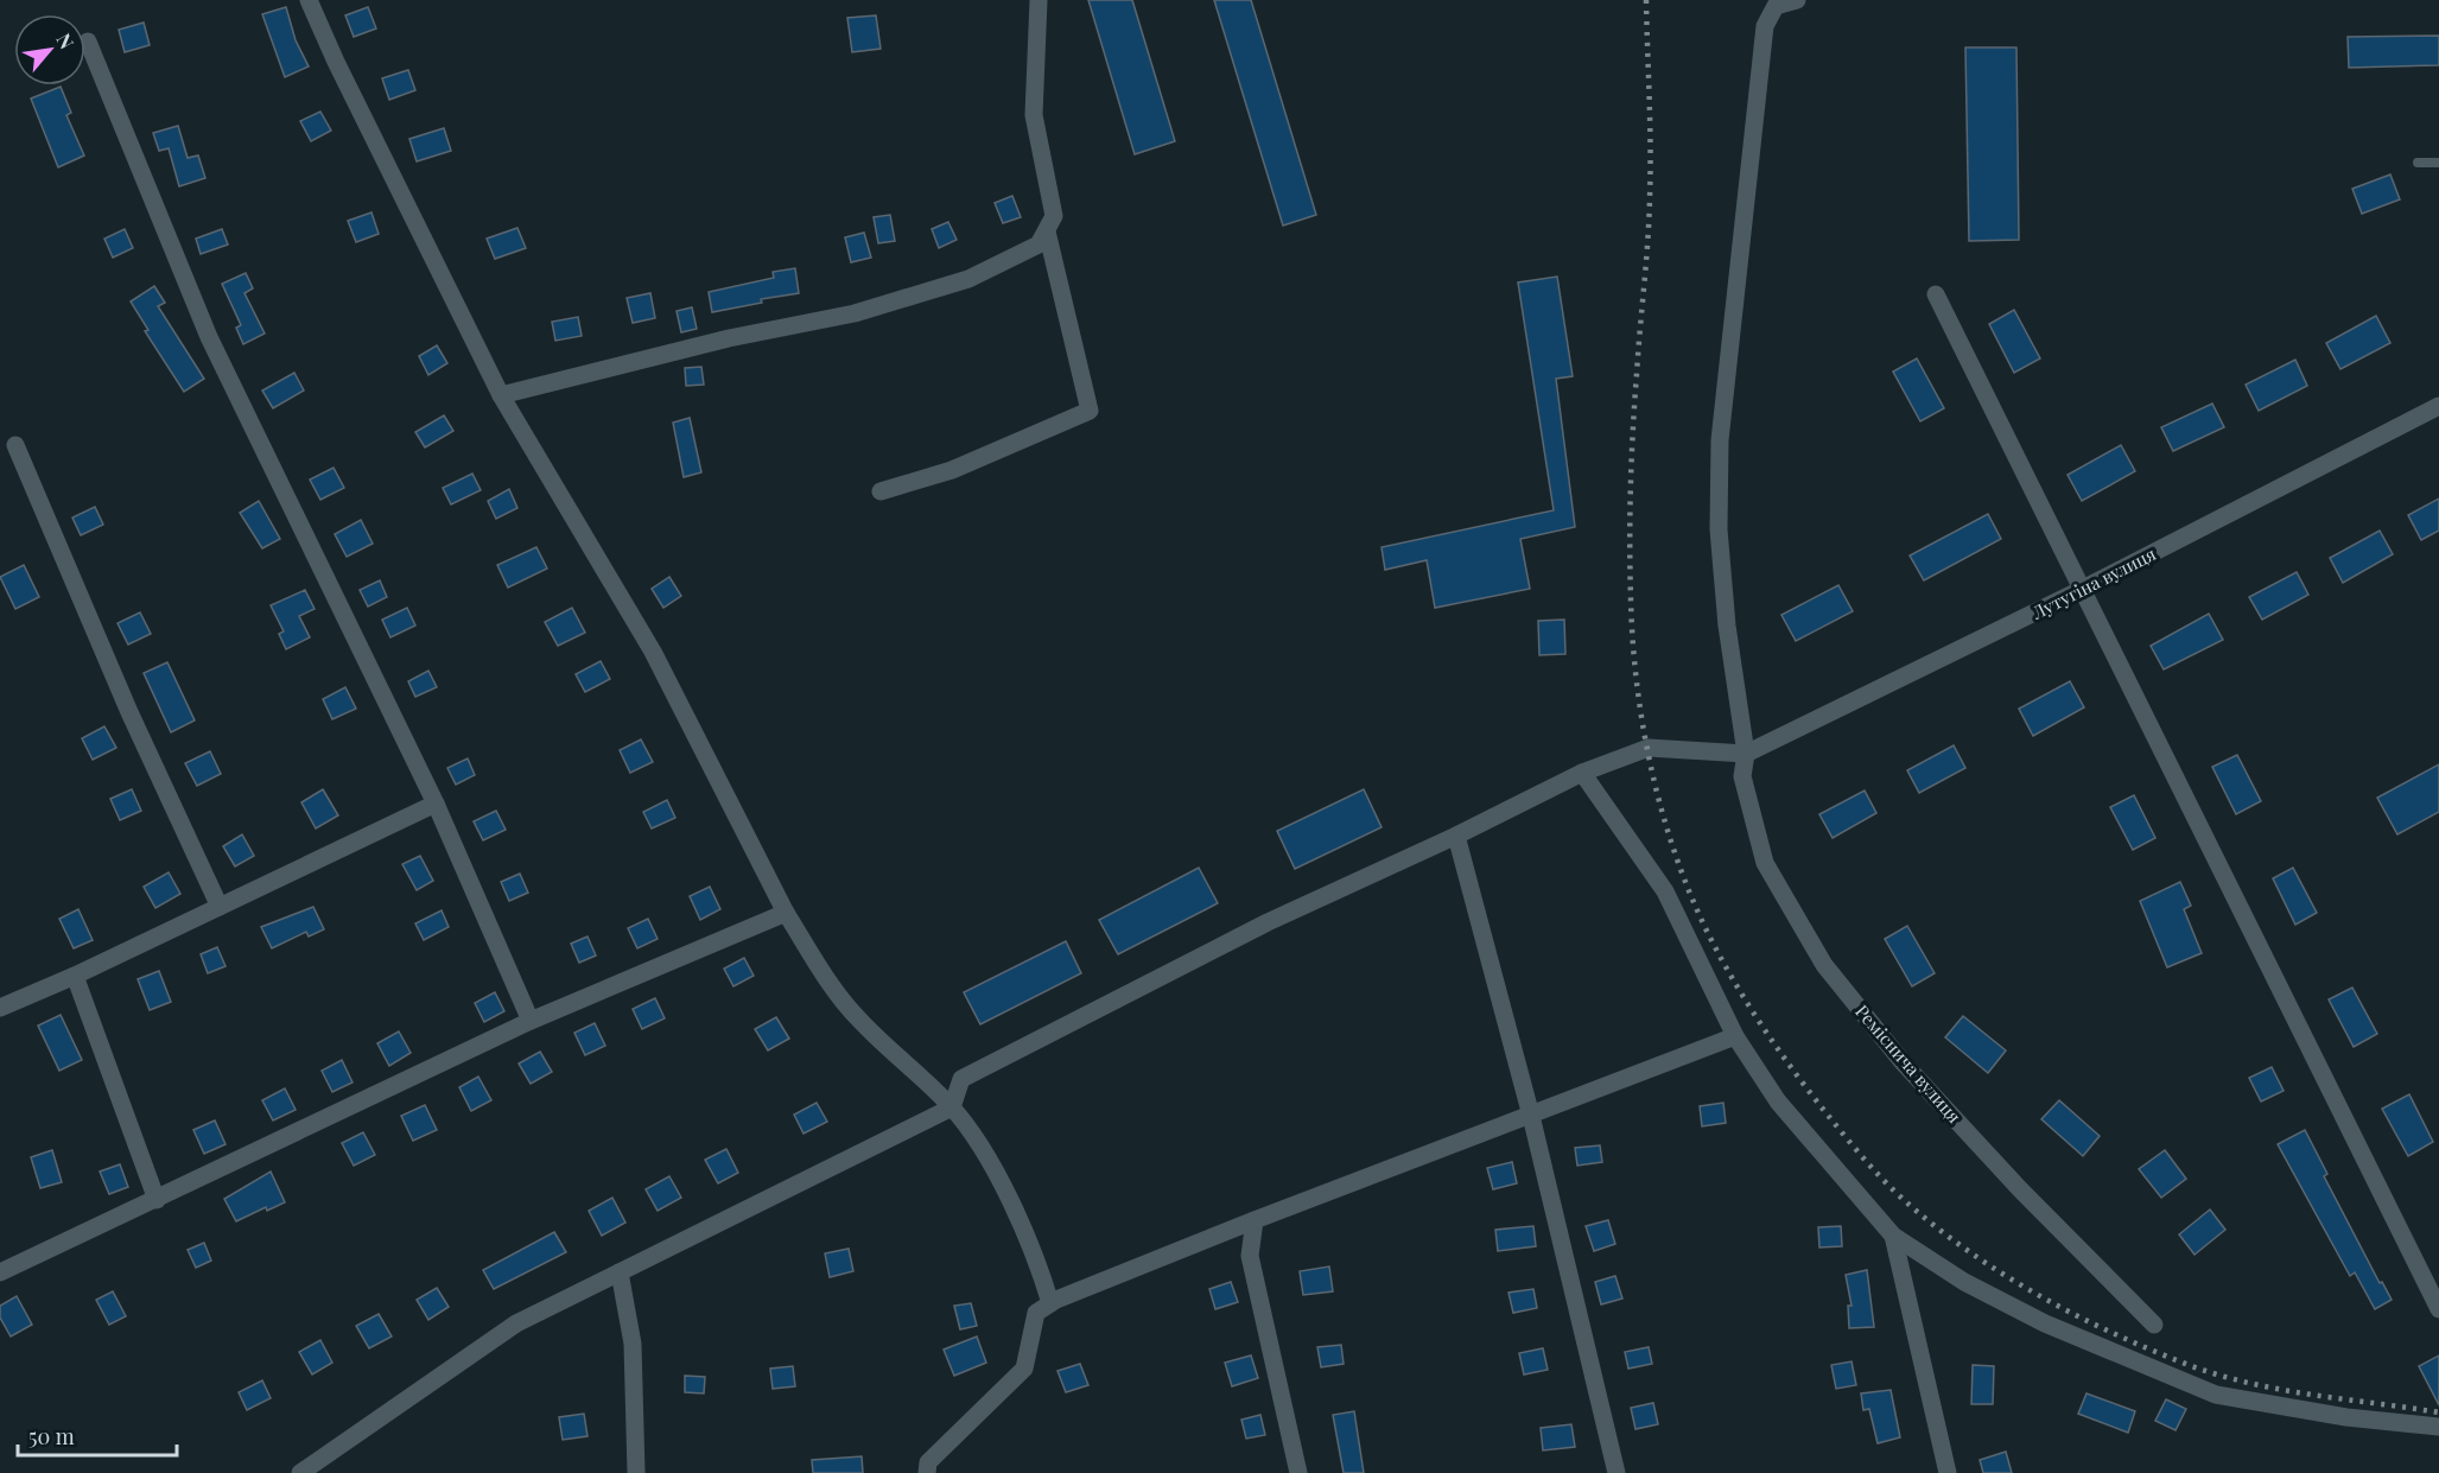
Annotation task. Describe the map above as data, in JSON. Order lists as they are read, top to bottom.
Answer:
{
  "streets": {
    "street": ["Лутугіна вулиця", "Реміснича вулиця"]
  },
  "crossings": [
    ["Лутугіна вулиця", "Реміснича вулиця"]
  ],
  "scale_bar": "50 m",
  "north": "top right"
}
